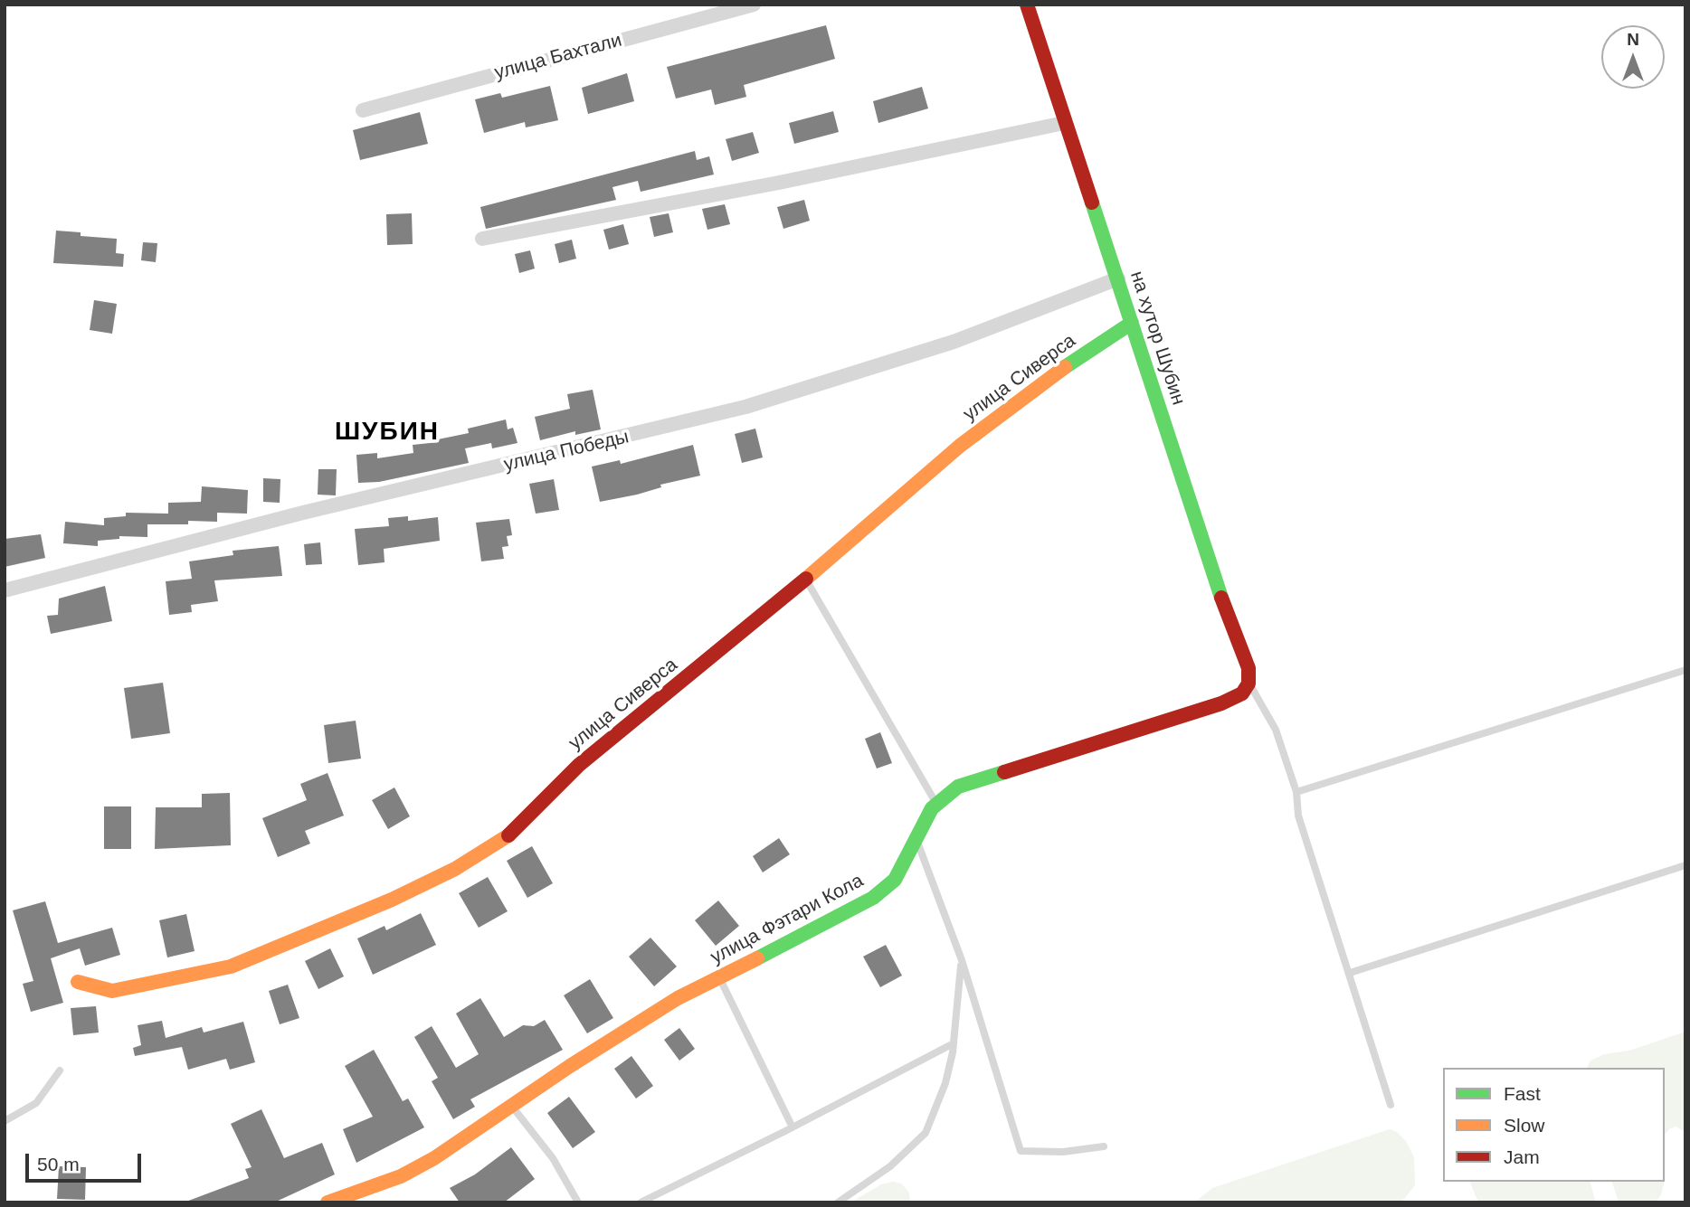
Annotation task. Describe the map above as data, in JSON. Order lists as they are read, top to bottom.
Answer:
{
  "streets": {
    "street": [
      "улица Бахтали",
      "на хутор Шубин",
      "улица Сиверса",
      "улица Победы",
      "улица Фэтари Кола"
    ]
  },
  "crossings": [
    ["на хутор Шубин", "улица Сиверса"],
    ["на хутор Шубин", "улица Победы"],
    ["на хутор Шубин", "улица Фэтари Кола"]
  ],
  "districts": ["ШУБИН"],
  "legend": ["Fast", "Slow", "Jam"],
  "scale_bar": "50 m",
  "north": "top"
}
